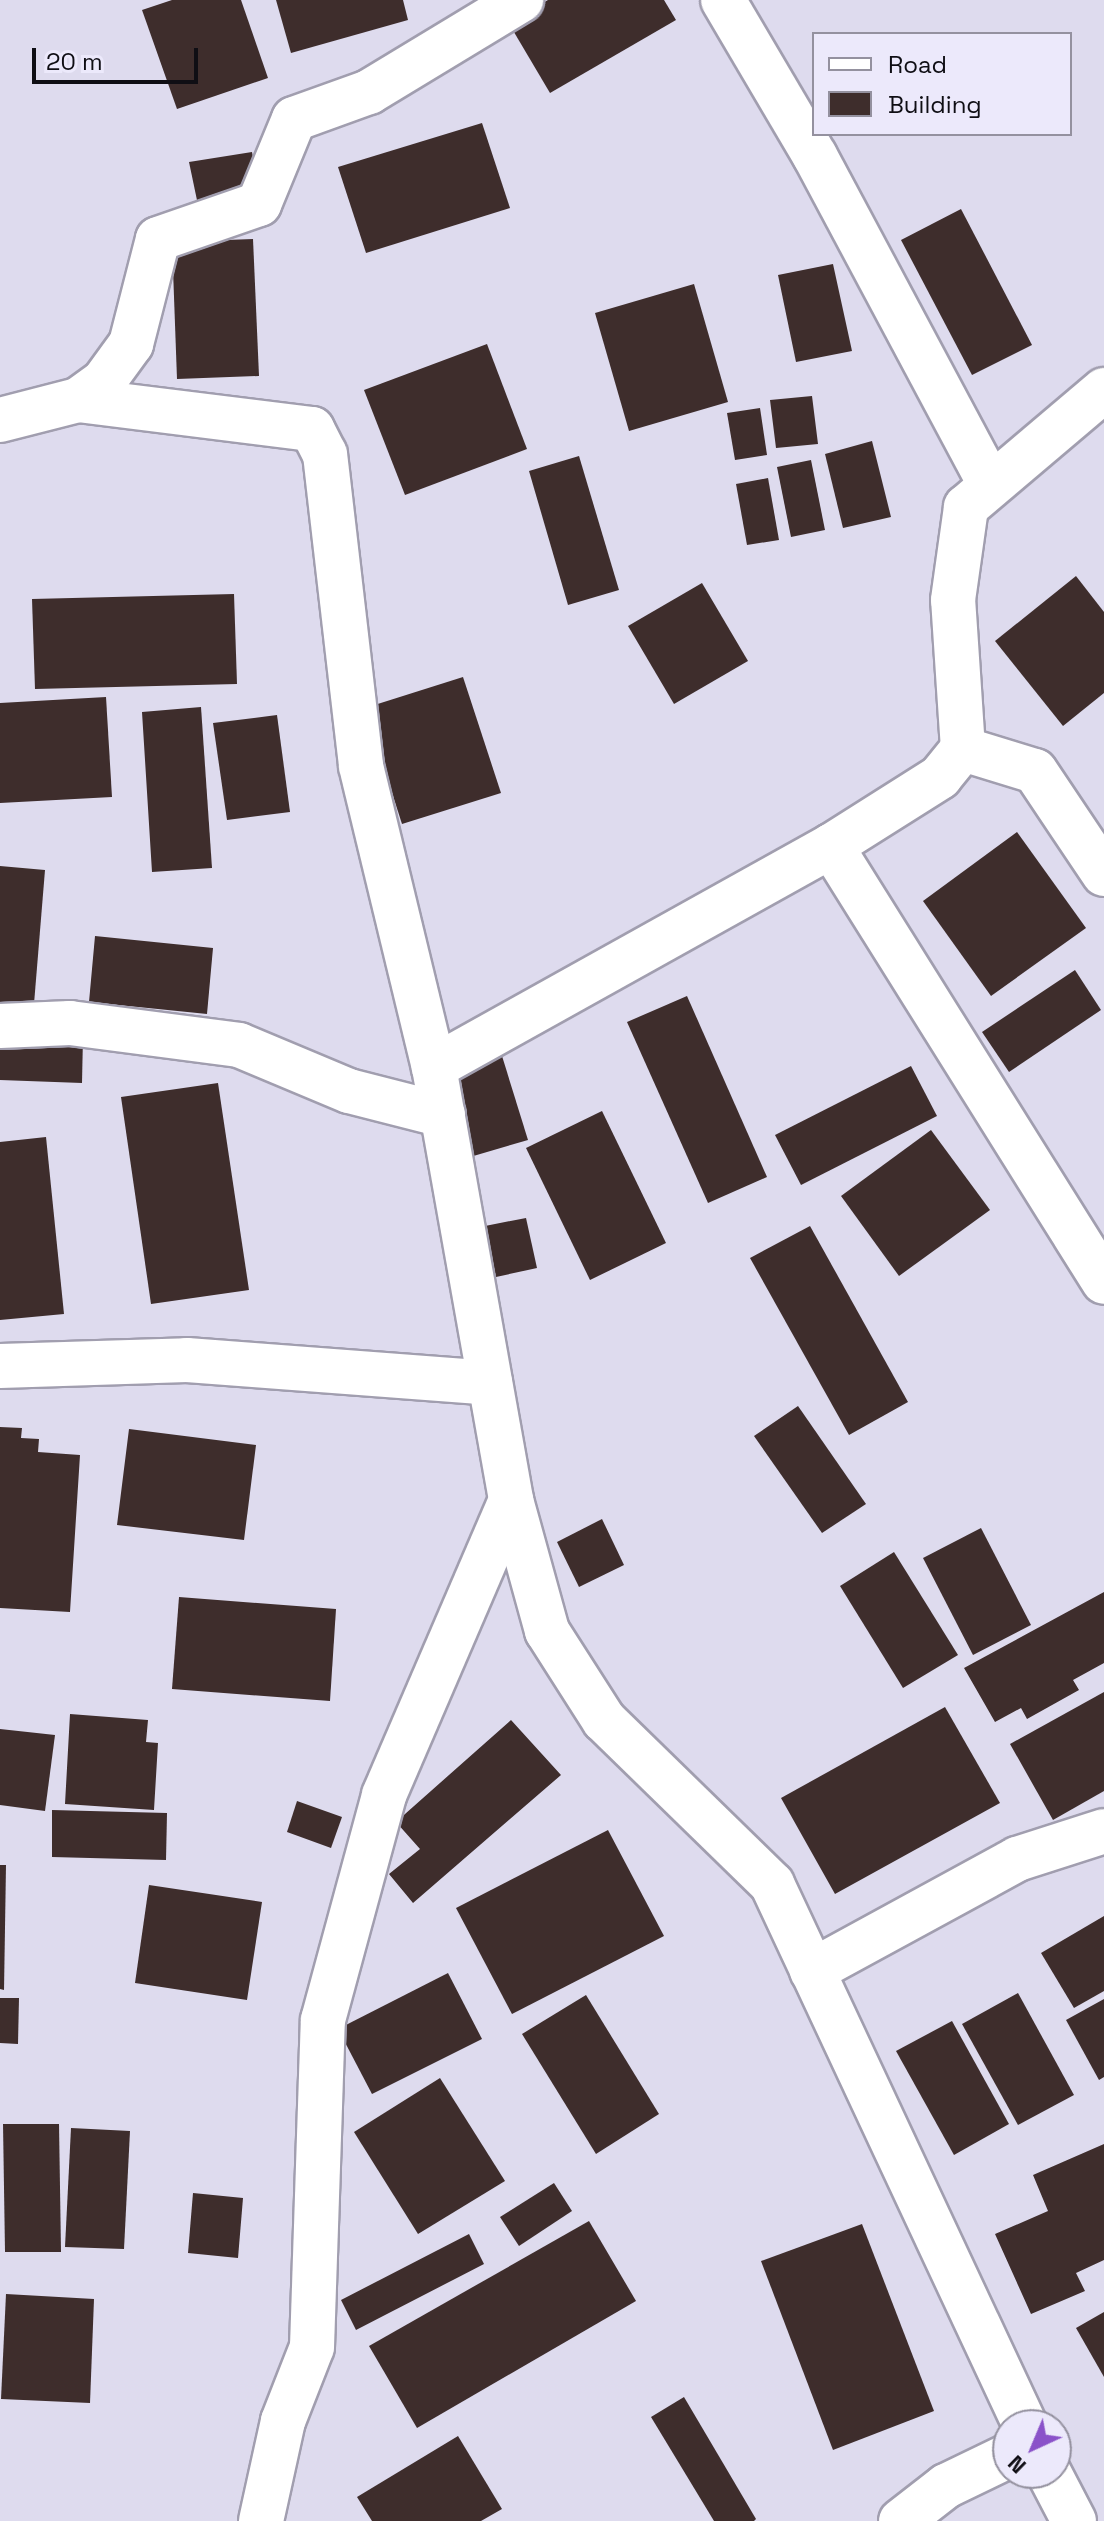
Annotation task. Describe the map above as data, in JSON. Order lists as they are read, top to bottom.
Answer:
{
  "legend": ["Road", "Building"],
  "scale_bar": "20 m",
  "north": "bottom left"
}
